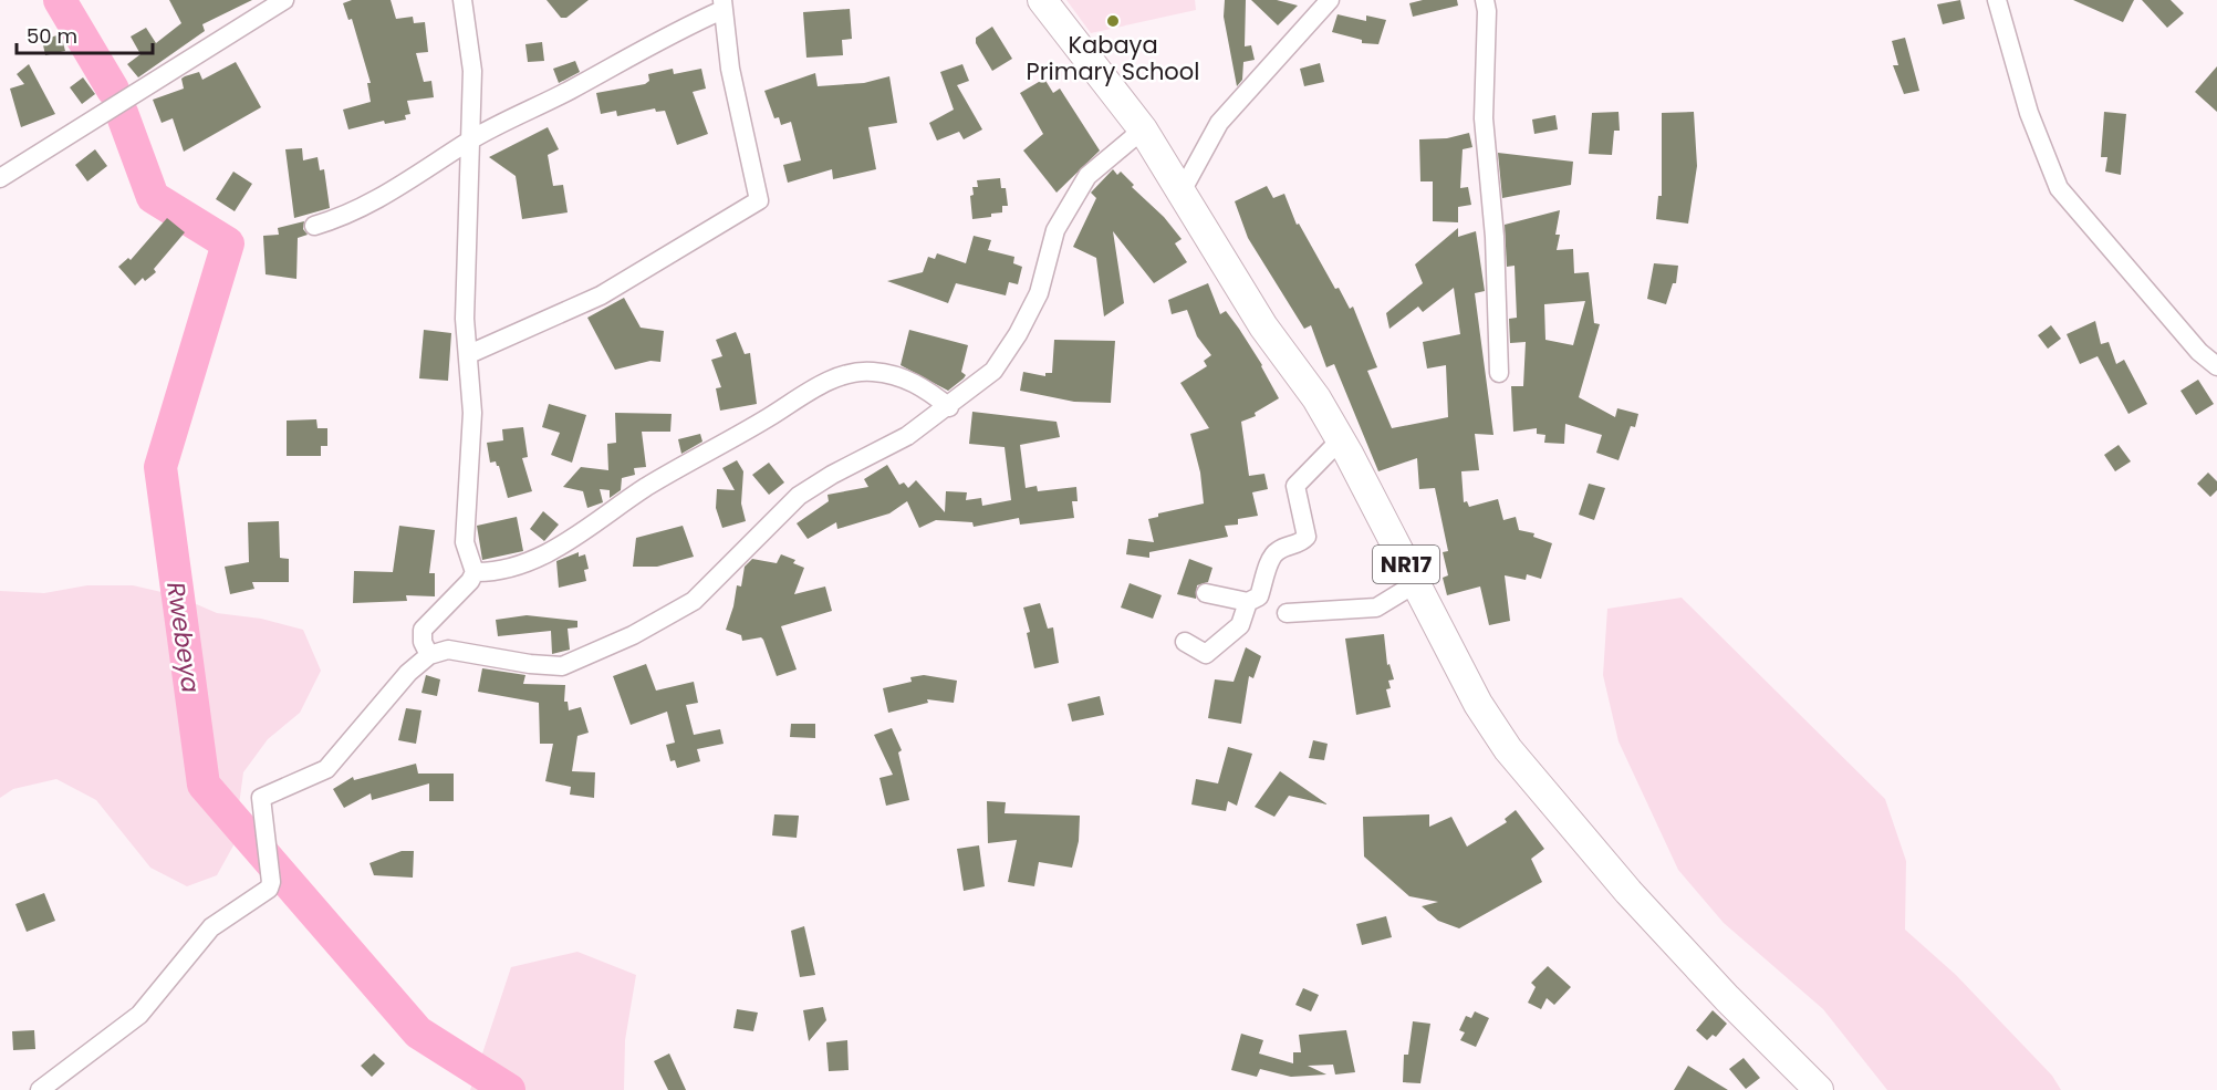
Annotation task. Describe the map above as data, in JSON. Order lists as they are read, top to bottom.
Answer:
{
  "streets": {
    "main road": ["NR17"]
  },
  "water": ["Rwebeya"],
  "places": ["Kabaya Primary School"],
  "scale_bar": "50 m"
}
